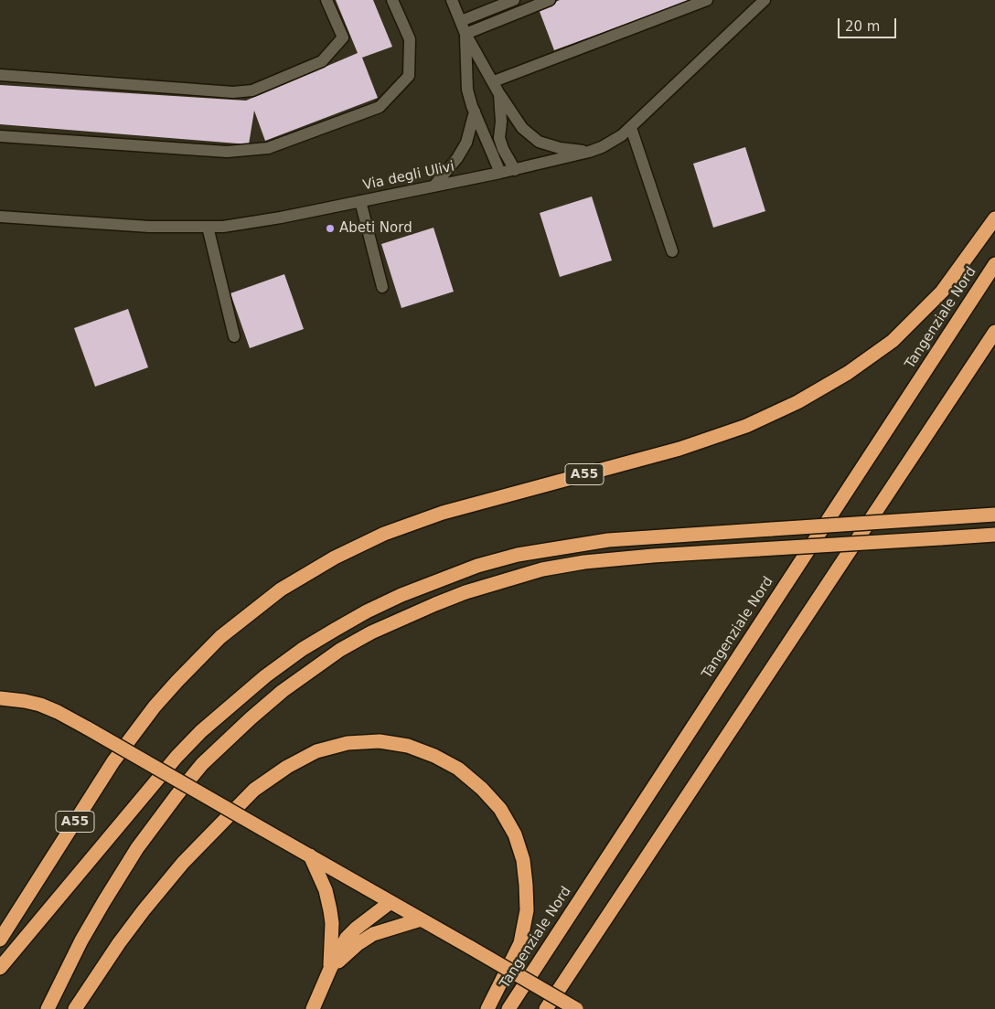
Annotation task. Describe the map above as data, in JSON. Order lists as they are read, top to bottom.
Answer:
{
  "streets": {
    "highway": ["Tangenziale Nord", "A55"],
    "street": ["Via degli Ulivi"]
  },
  "places": ["Abeti Nord"],
  "scale_bar": "20 m"
}
